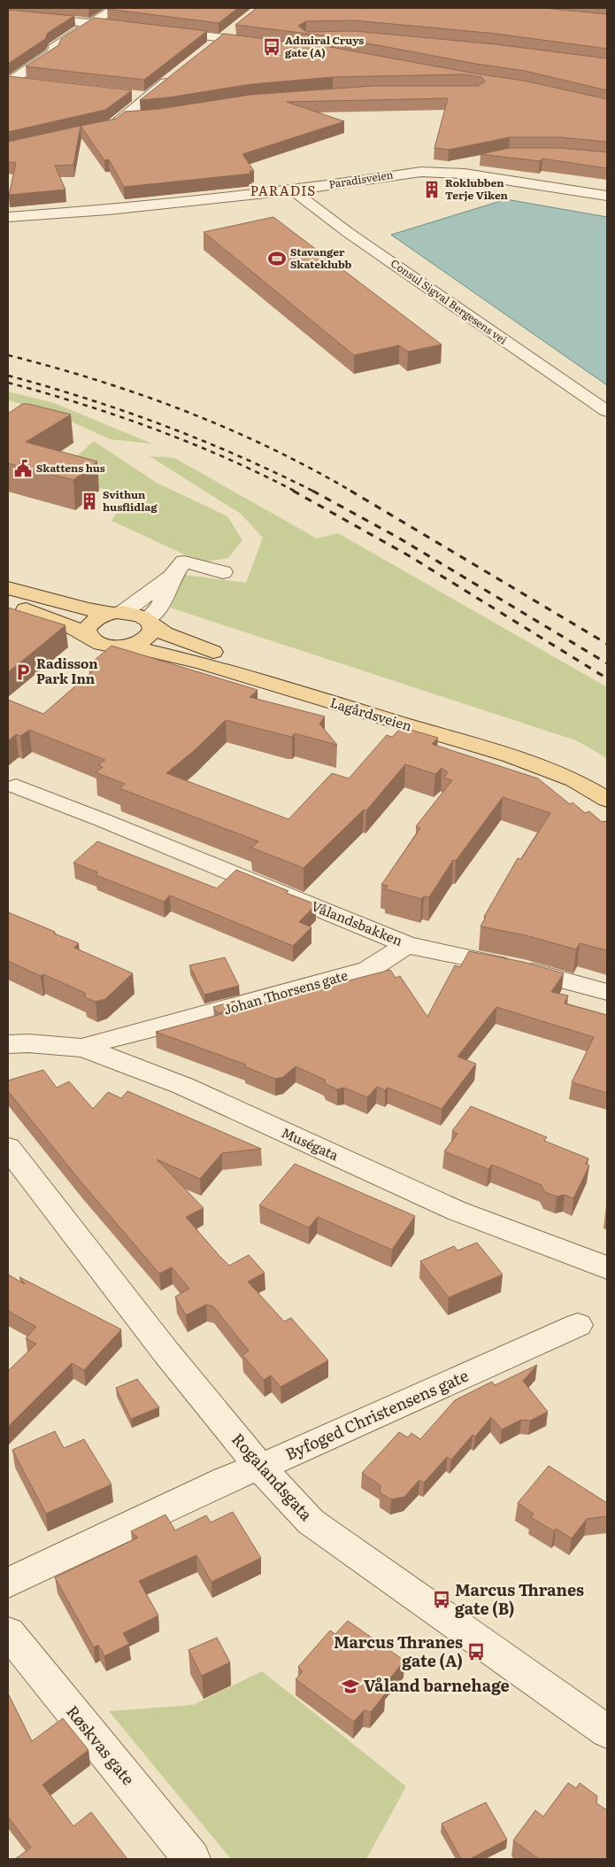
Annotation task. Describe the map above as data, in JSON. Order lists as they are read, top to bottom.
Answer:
{
  "streets": {
    "main road": ["Lagårdsveien"],
    "street": [
      "Paradisveien",
      "Consul Sigval Bergesens vei",
      "Vålandsbakken",
      "Johan Thorsens gate",
      "Muségata",
      "Byfoged Christensens gate",
      "Rogalandsgata",
      "Røskvas gate"
    ]
  },
  "crossings": [
    ["Paradisveien", "Consul Sigval Bergesens vei"],
    ["Vålandsbakken", "Johan Thorsens gate"],
    ["Johan Thorsens gate", "Muségata"],
    ["Byfoged Christensens gate", "Rogalandsgata"]
  ],
  "districts": ["PARADIS"],
  "places": {
    "bus stop": ["Admiral Cruys gate (A)", "Marcus Thranes gate (B)", "Marcus Thranes gate (A)"],
    "building": ["Roklubben Terje Viken", "Svithun husflidlag"],
    "sports": ["Stavanger Skateklubb"],
    "public building": ["Skattens hus"],
    "parking": ["Radisson Park Inn"],
    "school or university": ["Våland barnehage"]
  }
}
